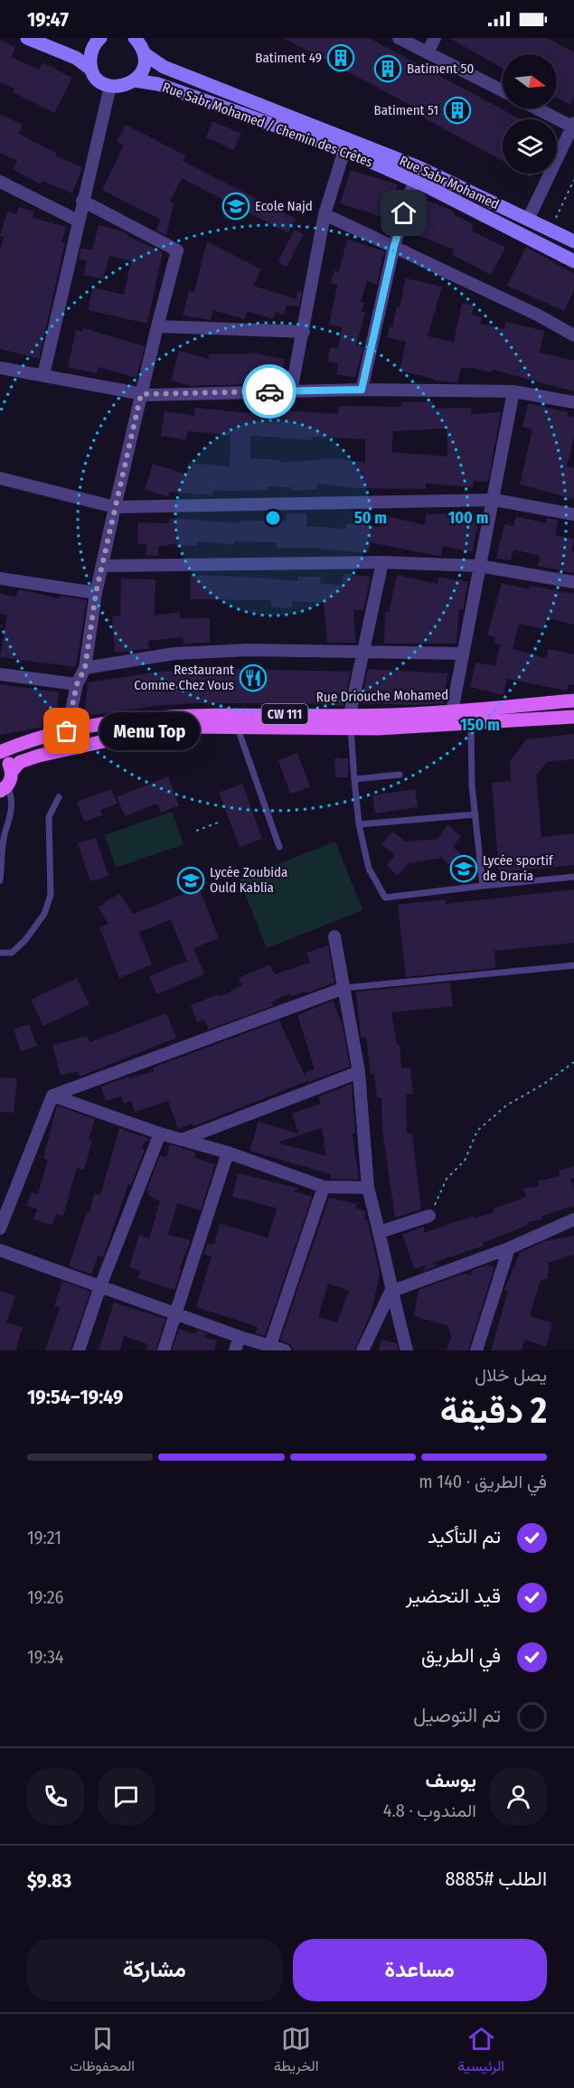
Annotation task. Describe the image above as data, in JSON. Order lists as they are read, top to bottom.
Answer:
{
  "streets": {
    "main road": [
      "Rue Sabr Mohamed / Chemin des Crêtes",
      "Rue Sabr Mohamed",
      "Rue Driouche Mohamed",
      "CW 111"
    ]
  },
  "places": {
    "building": ["Batiment 49", "Batiment 50", "Batiment 51"],
    "school or university": ["Ecole Najd", "Lycée sportif de Draria", "Lycée Zoubida Ould Kablia"],
    "restaurant": ["Restaurant Comme Chez Vous"],
    "other": ["Menu Top"]
  },
  "north": "right",
  "page": {
    "status": "19:47",
    "bubble": "Menu Top",
    "heading": ["2 دقيقة", "يصل خلال", "19:49–19:54"],
    "panel": [
      "يوسف",
      "المندوب · 4.8",
      "الطلب #8885",
      "$9.83"
    ],
    "bar": "في الطريق · 140 m",
    "list": [
      ["تم التأكيد", "19:21"],
      ["قيد التحضير", "19:26"],
      ["في الطريق", "19:34"],
      "تم التوصيل"
    ],
    "buttons": ["مساعدة", "مشاركة"],
    "tabs": ["الرئيسية", "الخريطة", "المحفوظات"]
  },
  "rings": ["50 m", "100 m", "150 m"]
}
